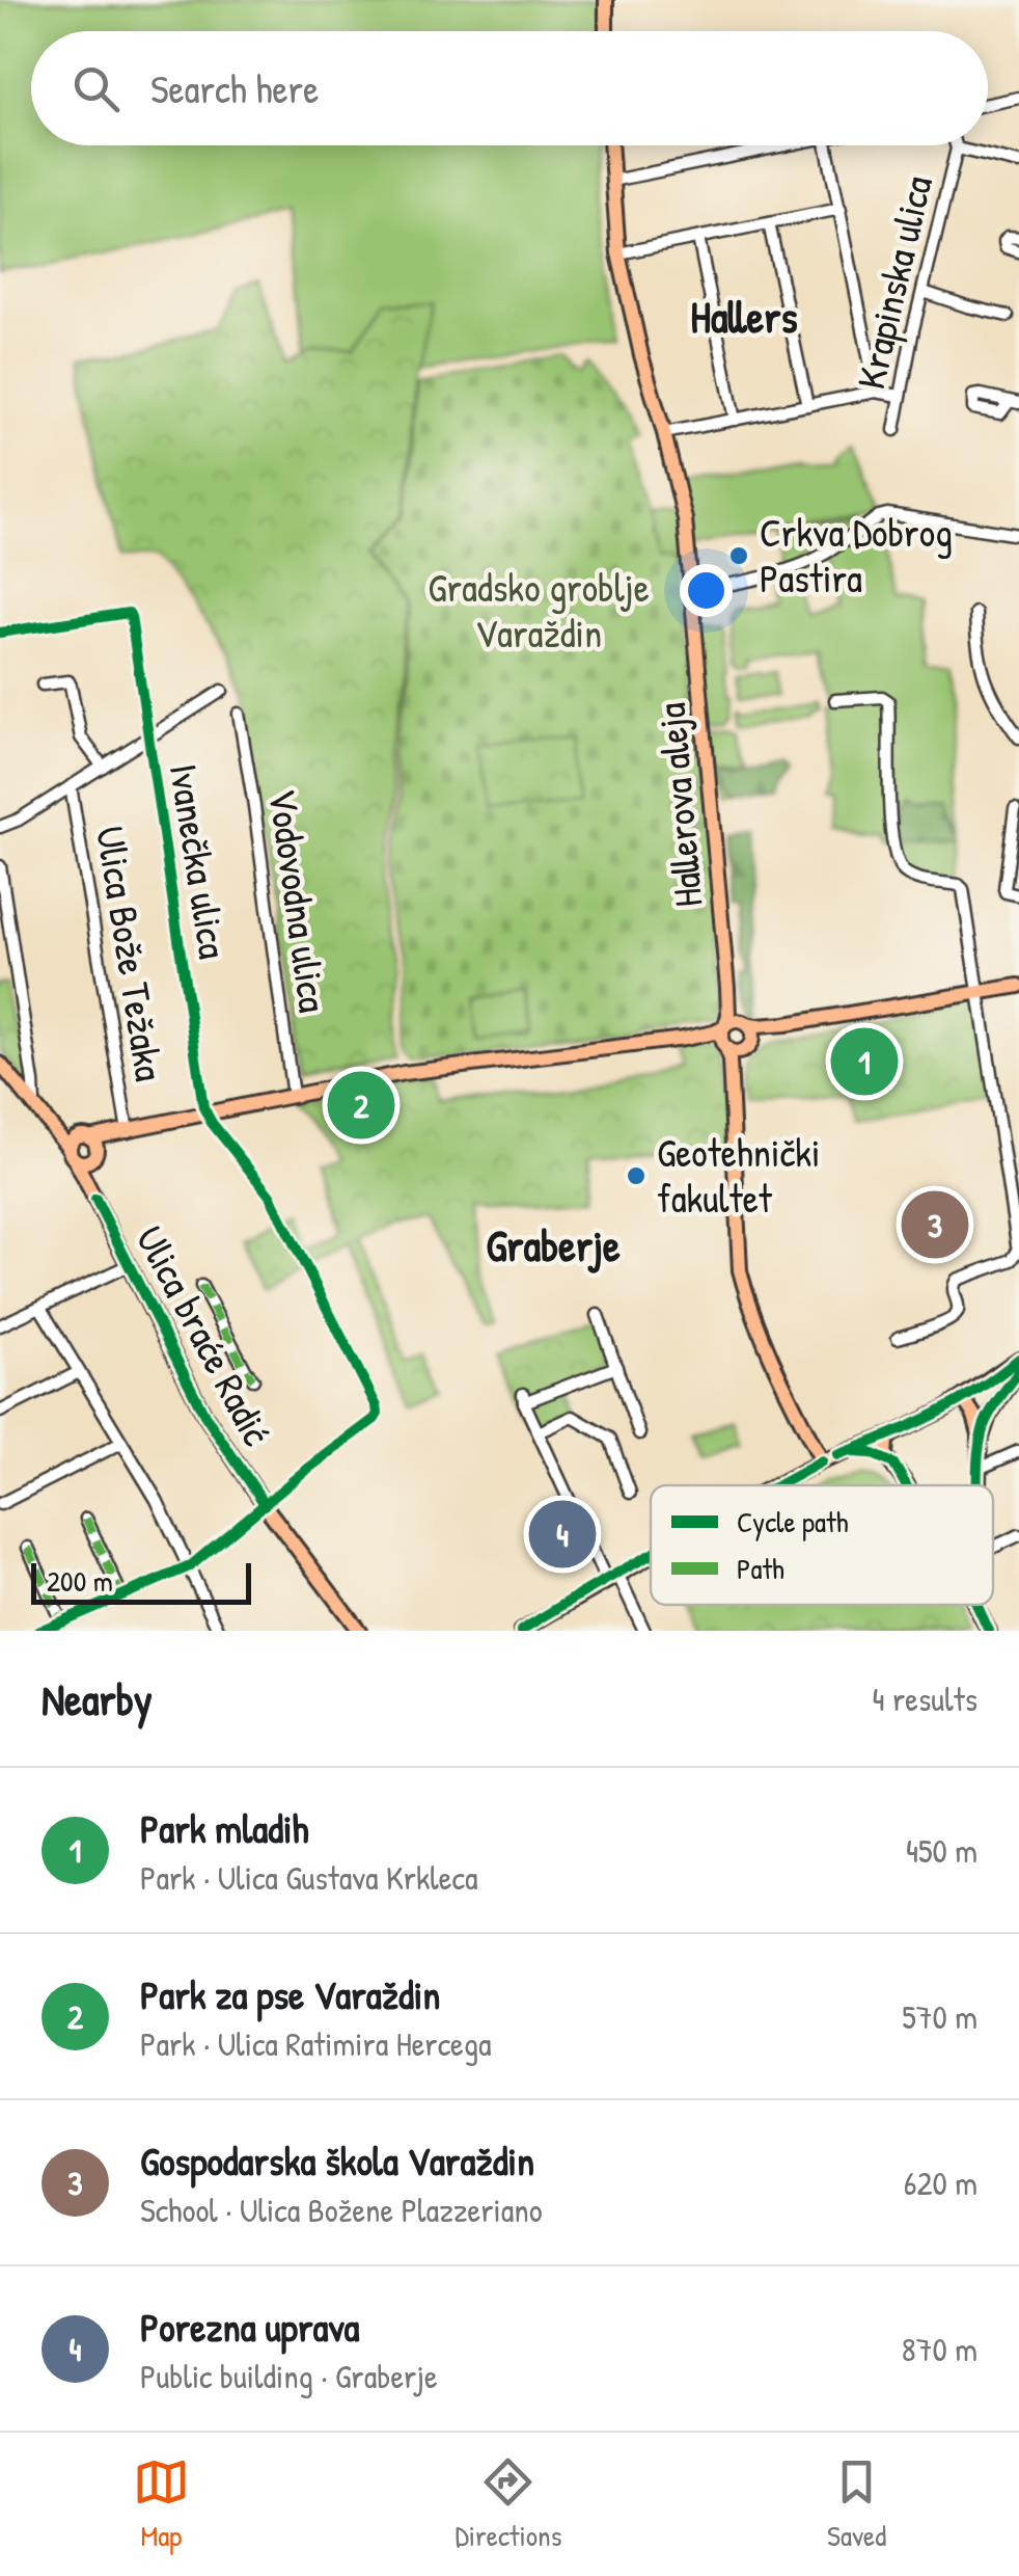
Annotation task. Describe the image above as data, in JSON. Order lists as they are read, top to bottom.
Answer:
{
  "streets": {
    "main road": ["Hallerova aleja", "Ulica braće Radić"],
    "street": [
      "Krapinska ulica",
      "Ivanečka ulica",
      "Vodovodna ulica",
      "Ulica Bože Težaka"
    ]
  },
  "districts": ["Hallers", "Graberje"],
  "parks": ["Gradsko groblje Varaždin"],
  "places": ["Crkva Dobrog Pastira", "Geotehnički fakultet"],
  "legend": ["Cycle path", "Path"],
  "scale_bar": "200 m",
  "page": {
    "search": "Search here",
    "pins": [
      "1",
      "2",
      "3",
      "4"
    ],
    "scale": "200 m",
    "heading": ["Nearby", "4 results"],
    "list": [
      {
        "mark": "1",
        "name": "Park mladih",
        "note": "Park · Ulica Gustava Krkleca",
        "value": "450 m"
      },
      {
        "mark": "2",
        "name": "Park za pse Varaždin",
        "note": "Park · Ulica Ratimira Hercega",
        "value": "570 m"
      },
      {
        "mark": "3",
        "name": "Gospodarska škola Varaždin",
        "note": "School · Ulica Božene Plazzeriano",
        "value": "620 m"
      },
      {
        "mark": "4",
        "name": "Porezna uprava",
        "note": "Public building · Graberje",
        "value": "870 m"
      }
    ],
    "nav": ["Map", "Directions", "Saved"]
  }
}
